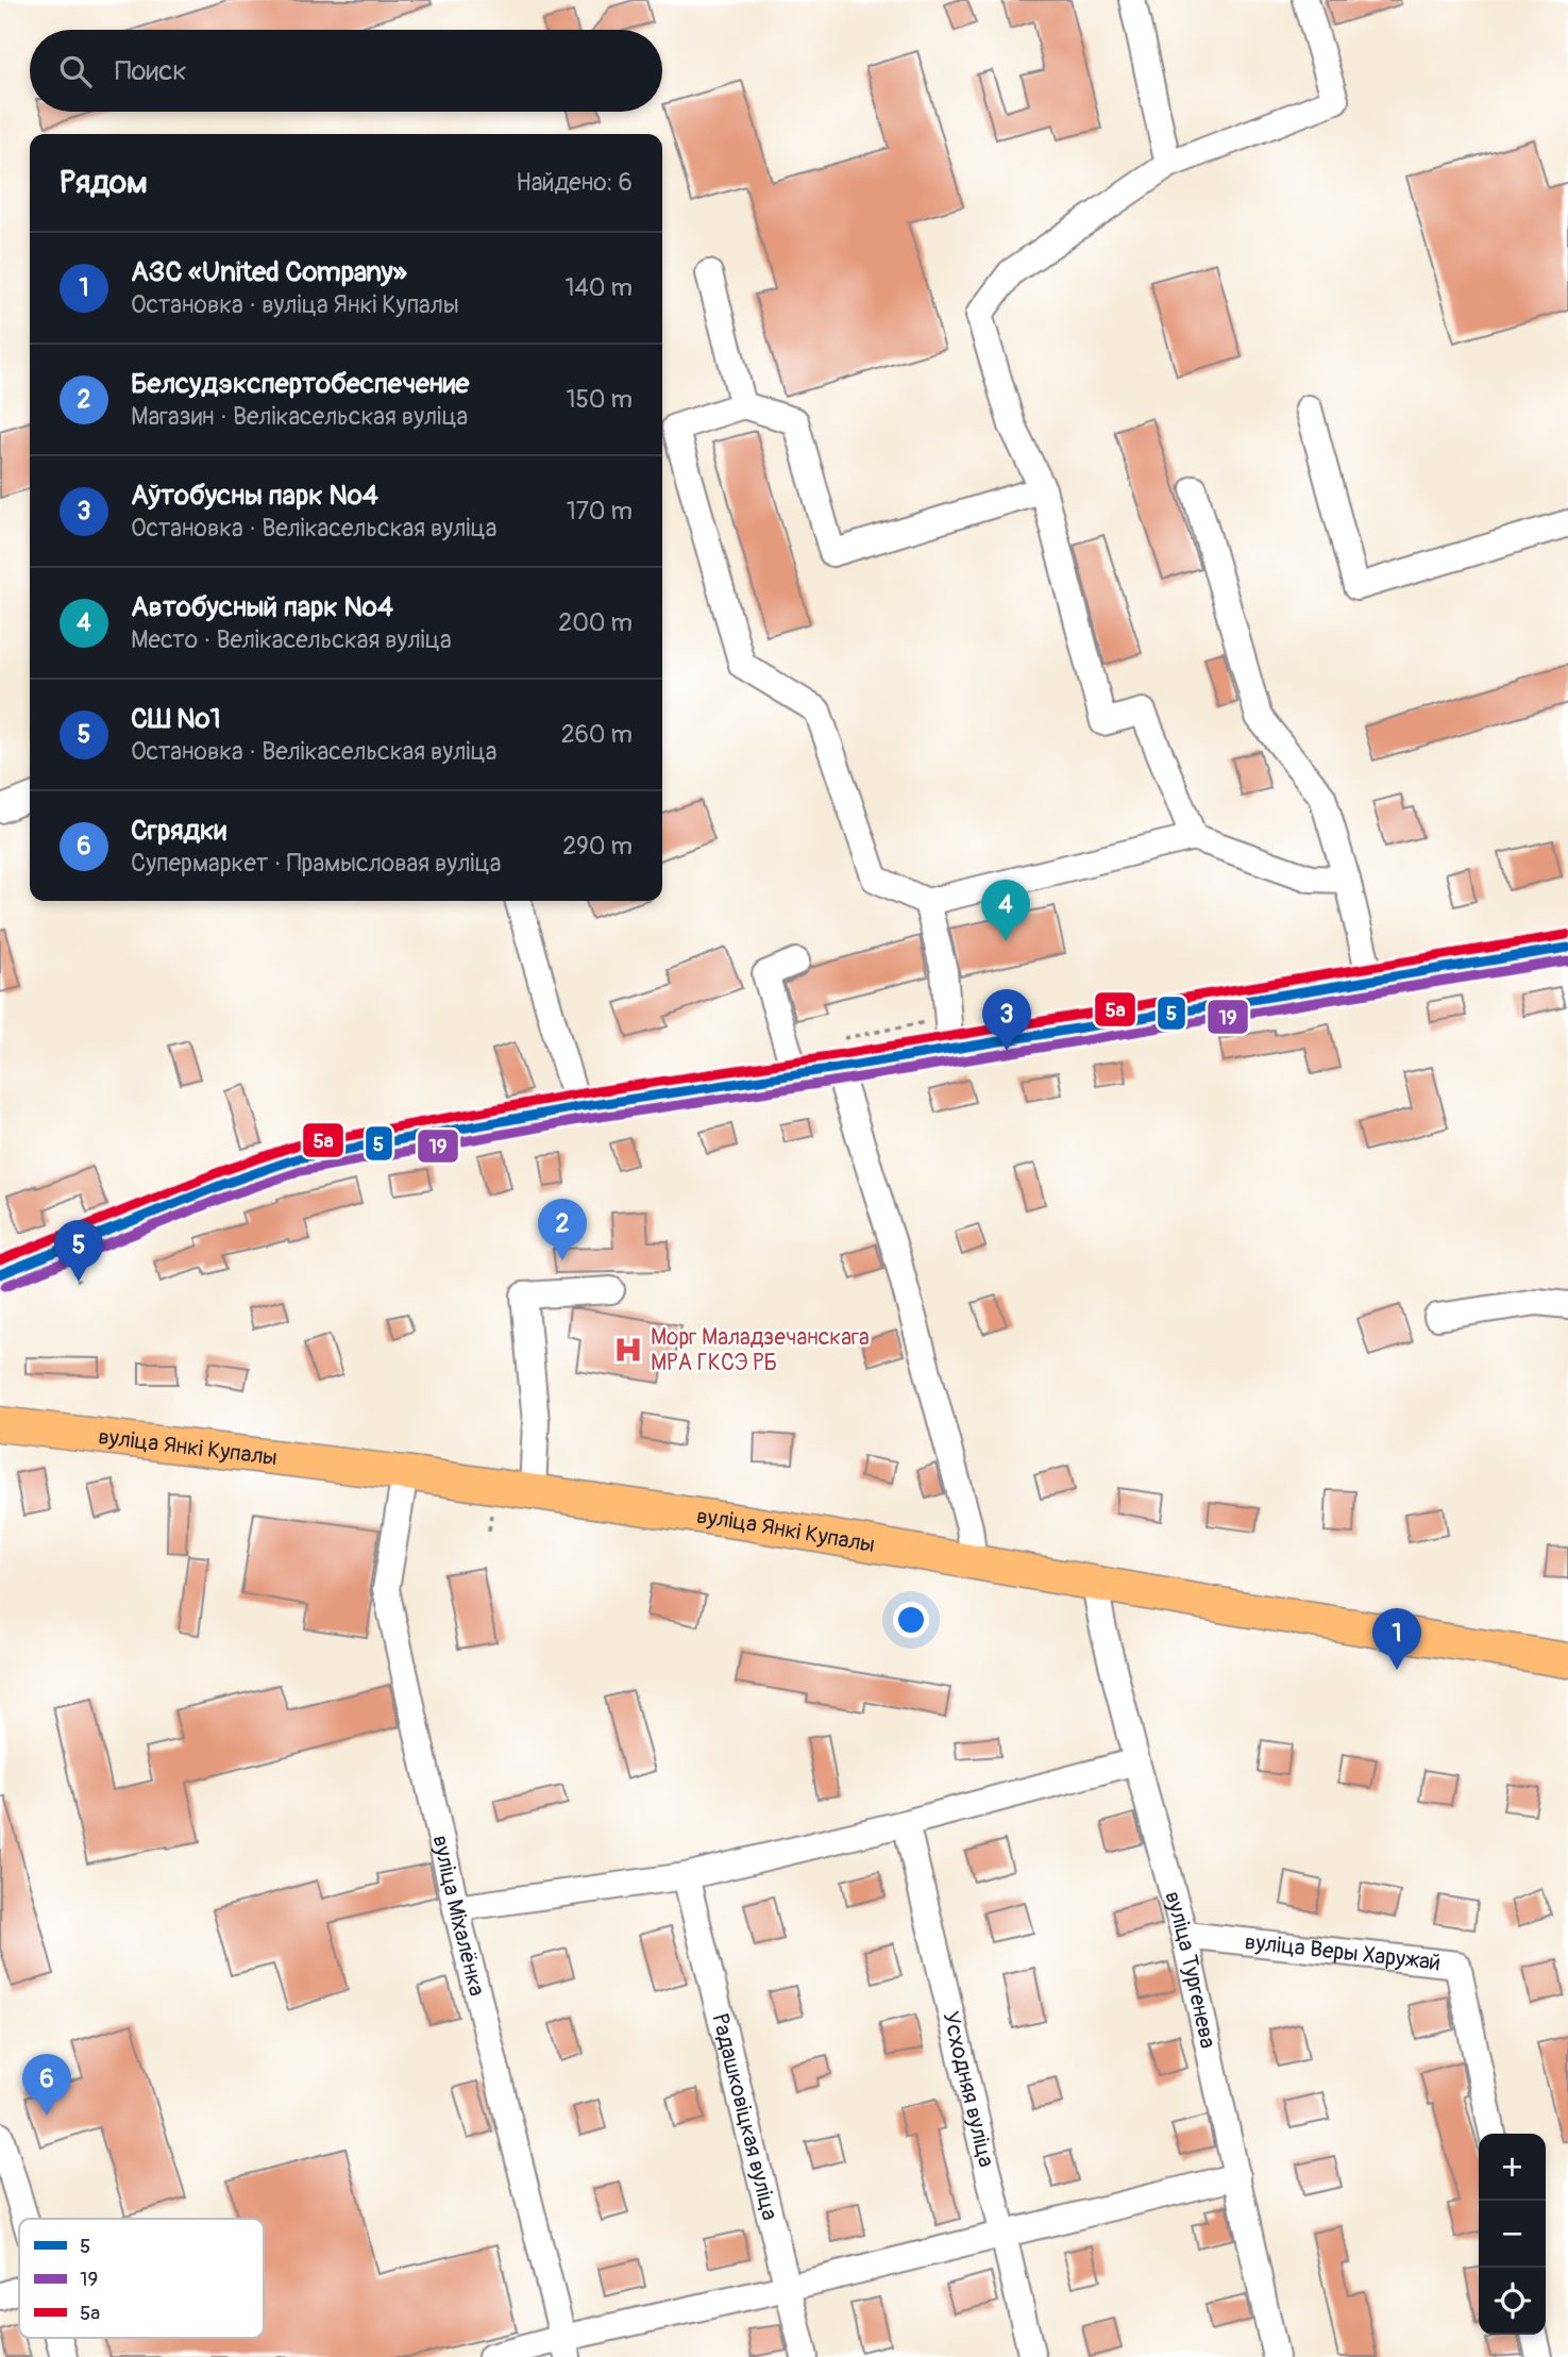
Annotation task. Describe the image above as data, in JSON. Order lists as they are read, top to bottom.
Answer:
{
  "streets": {
    "main road": ["вуліца Янкі Купалы"],
    "street": [
      "вуліца Міхалёнка",
      "вуліца Веры Харужай",
      "вуліца Тургенева",
      "Усходняя вуліца",
      "Радашковіцкая вуліца"
    ]
  },
  "crossings": [
    ["вуліца Янкі Купалы", "вуліца Міхалёнка"],
    ["вуліца Янкі Купалы", "вуліца Тургенева"],
    ["вуліца Веры Харужай", "вуліца Тургенева"]
  ],
  "places": {
    "hospital": ["Морг Маладзечанскага МРА ГКСЭ РБ"]
  },
  "lines": ["transit line 5а", "transit line 5", "transit line 19"],
  "legend": ["5", "19", "5а"],
  "page": {
    "search": "Поиск",
    "heading": ["Рядом", "Найдено: 6"],
    "list": [
      {
        "mark": "1",
        "name": "АЗС «United Company»",
        "note": "Остановка · вуліца Янкі Купалы",
        "value": "140 m"
      },
      {
        "mark": "2",
        "name": "Белсудэкспертобеспечение",
        "note": "Магазин · Велікасельская вуліца",
        "value": "150 m"
      },
      {
        "mark": "3",
        "name": "Аўтобусны парк №4",
        "note": "Остановка · Велікасельская вуліца",
        "value": "170 m"
      },
      {
        "mark": "4",
        "name": "Автобусный парк №4",
        "note": "Место · Велікасельская вуліца",
        "value": "200 m"
      },
      {
        "mark": "5",
        "name": "СШ №1",
        "note": "Остановка · Велікасельская вуліца",
        "value": "260 m"
      },
      {
        "mark": "6",
        "name": "Сгрядки",
        "note": "Супермаркет · Прамысловая вуліца",
        "value": "290 m"
      }
    ],
    "pins": [
      "4",
      "3",
      "2",
      "5",
      "1",
      "6"
    ],
    "map_buttons": ["+", "−"]
  }
}
